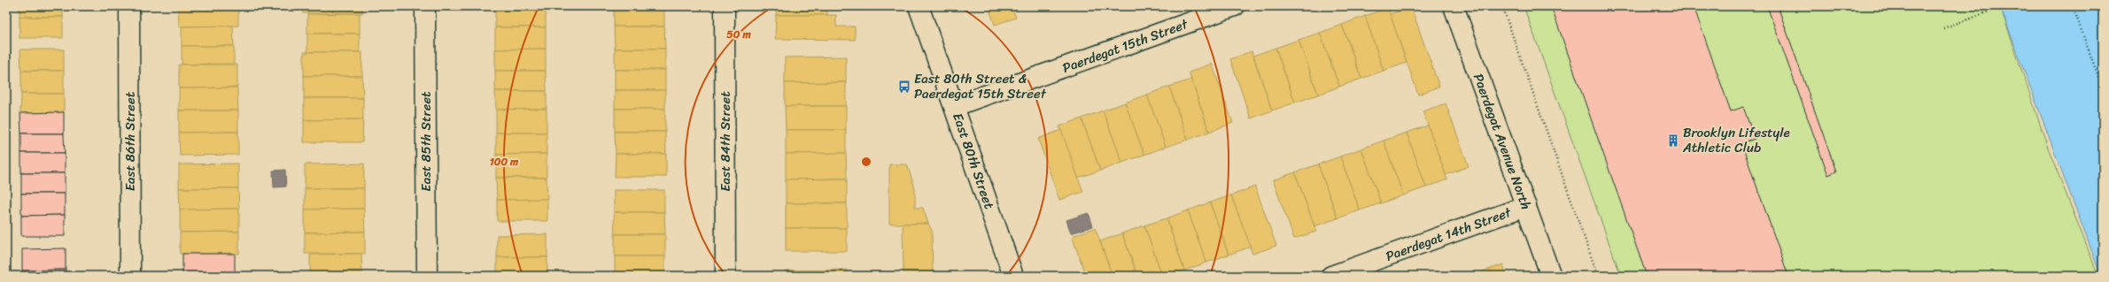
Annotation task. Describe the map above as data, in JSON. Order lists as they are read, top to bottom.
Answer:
{
  "streets": {
    "street": [
      "Paerdegat 15th Street",
      "East 86th Street",
      "East 85th Street",
      "East 84th Street",
      "Paerdegat Avenue North",
      "East 80th Street",
      "Paerdegat 14th Street"
    ]
  },
  "crossings": [
    ["Paerdegat 15th Street", "East 80th Street"],
    ["Paerdegat Avenue North", "Paerdegat 14th Street"]
  ],
  "places": {
    "bus stop": ["East 80th Street & Paerdegat 15th Street"],
    "building": ["Brooklyn Lifestyle Athletic Club"]
  },
  "rings": ["50 m", "100 m"]
}
